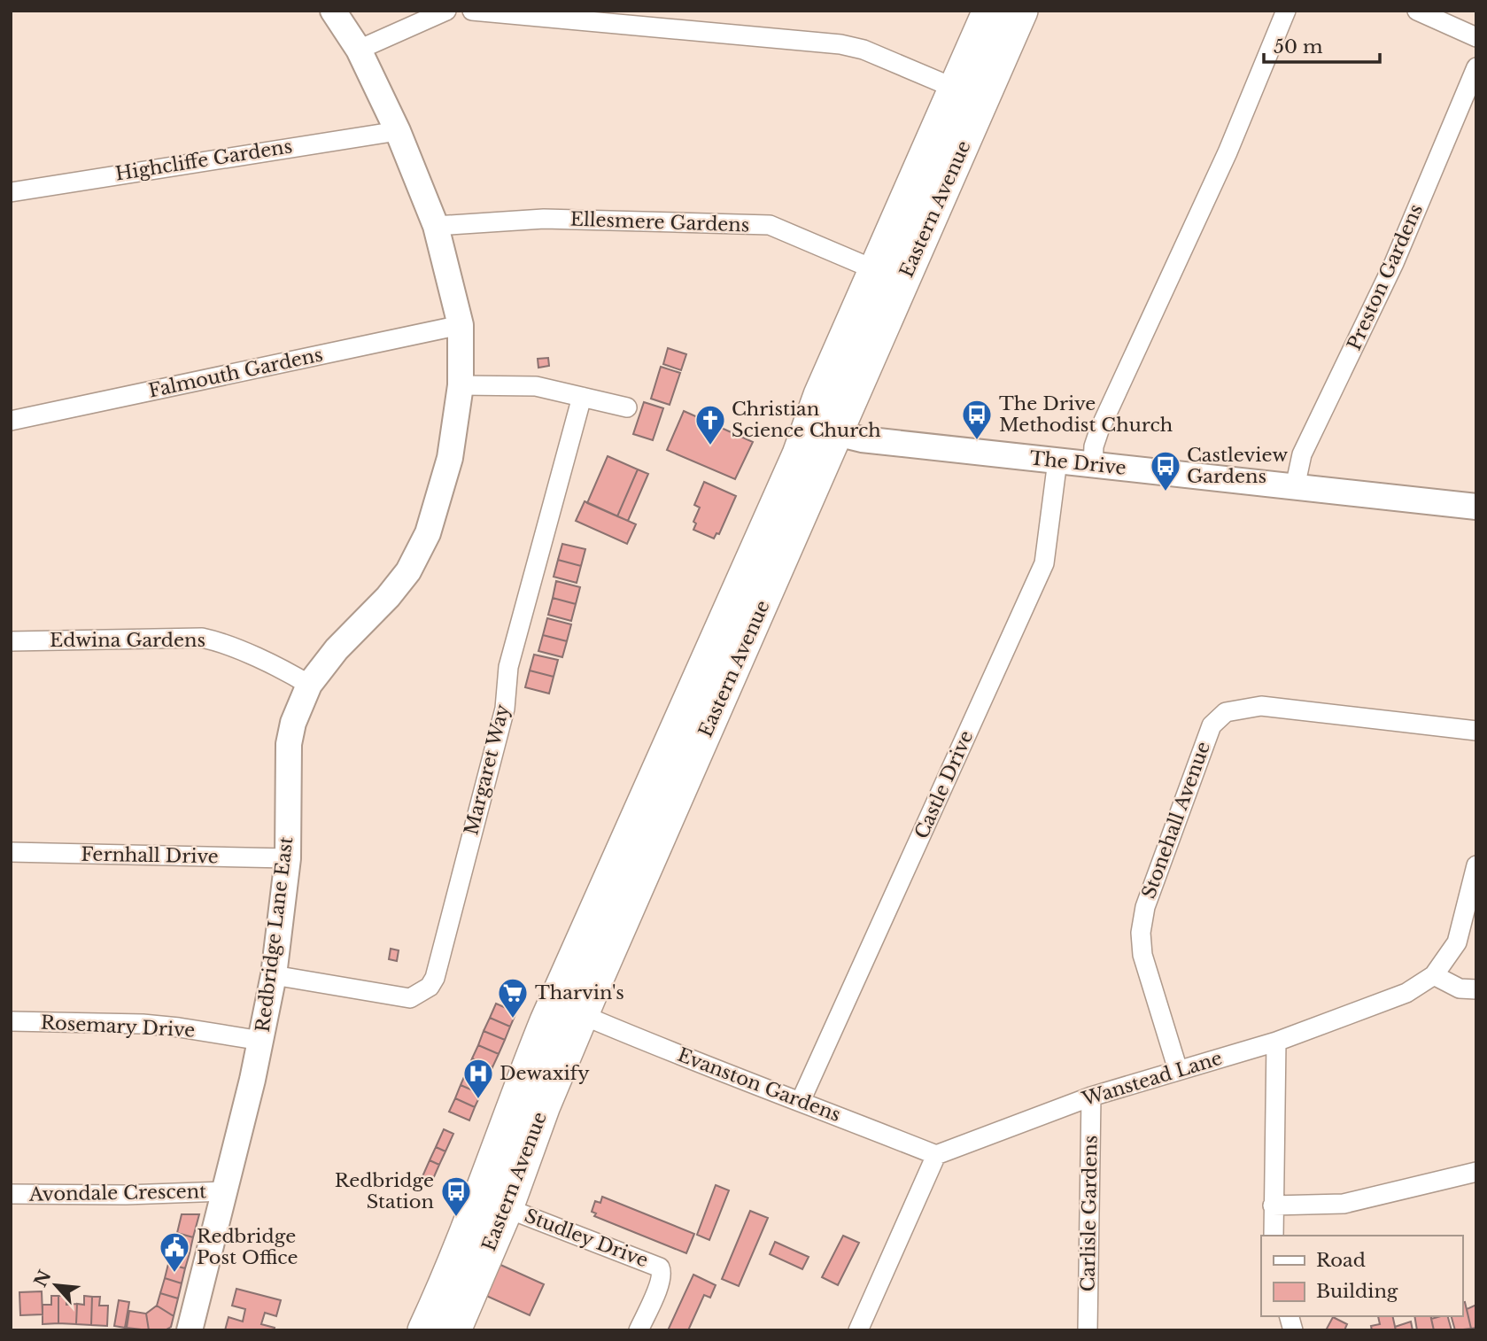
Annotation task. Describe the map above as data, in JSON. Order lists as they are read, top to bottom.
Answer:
{
  "streets": {
    "highway": ["Eastern Avenue"],
    "street": [
      "Highcliffe Gardens",
      "Ellesmere Gardens",
      "Preston Gardens",
      "Falmouth Gardens",
      "The Drive",
      "Edwina Gardens",
      "Margaret Way",
      "Castle Drive",
      "Stonehall Avenue",
      "Fernhall Drive",
      "Redbridge Lane East",
      "Rosemary Drive",
      "Wanstead Lane",
      "Evanston Gardens",
      "Avondale Crescent",
      "Carlisle Gardens",
      "Studley Drive"
    ]
  },
  "crossings": [
    ["Highcliffe Gardens", "Redbridge Lane East"],
    ["Eastern Avenue", "Ellesmere Gardens"],
    ["Eastern Avenue", "The Drive"],
    ["Eastern Avenue", "Evanston Gardens"],
    ["Eastern Avenue", "Studley Drive"],
    ["Ellesmere Gardens", "Redbridge Lane East"],
    ["Preston Gardens", "The Drive"],
    ["Falmouth Gardens", "Redbridge Lane East"],
    ["The Drive", "Castle Drive"],
    ["Edwina Gardens", "Redbridge Lane East"],
    ["Margaret Way", "Redbridge Lane East"],
    ["Castle Drive", "Evanston Gardens"],
    ["Stonehall Avenue", "Wanstead Lane"],
    ["Fernhall Drive", "Redbridge Lane East"],
    ["Redbridge Lane East", "Rosemary Drive"],
    ["Redbridge Lane East", "Avondale Crescent"],
    ["Wanstead Lane", "Evanston Gardens"],
    ["Wanstead Lane", "Carlisle Gardens"]
  ],
  "places": {
    "bus stop": ["The Drive Methodist Church", "Castleview Gardens", "Redbridge Station"],
    "church": ["Christian Science Church"],
    "supermarket": ["Tharvin's"],
    "hospital": ["Dewaxify"],
    "public building": ["Redbridge Post Office"]
  },
  "legend": ["Road", "Building"],
  "scale_bar": "50 m",
  "north": "top left"
}
